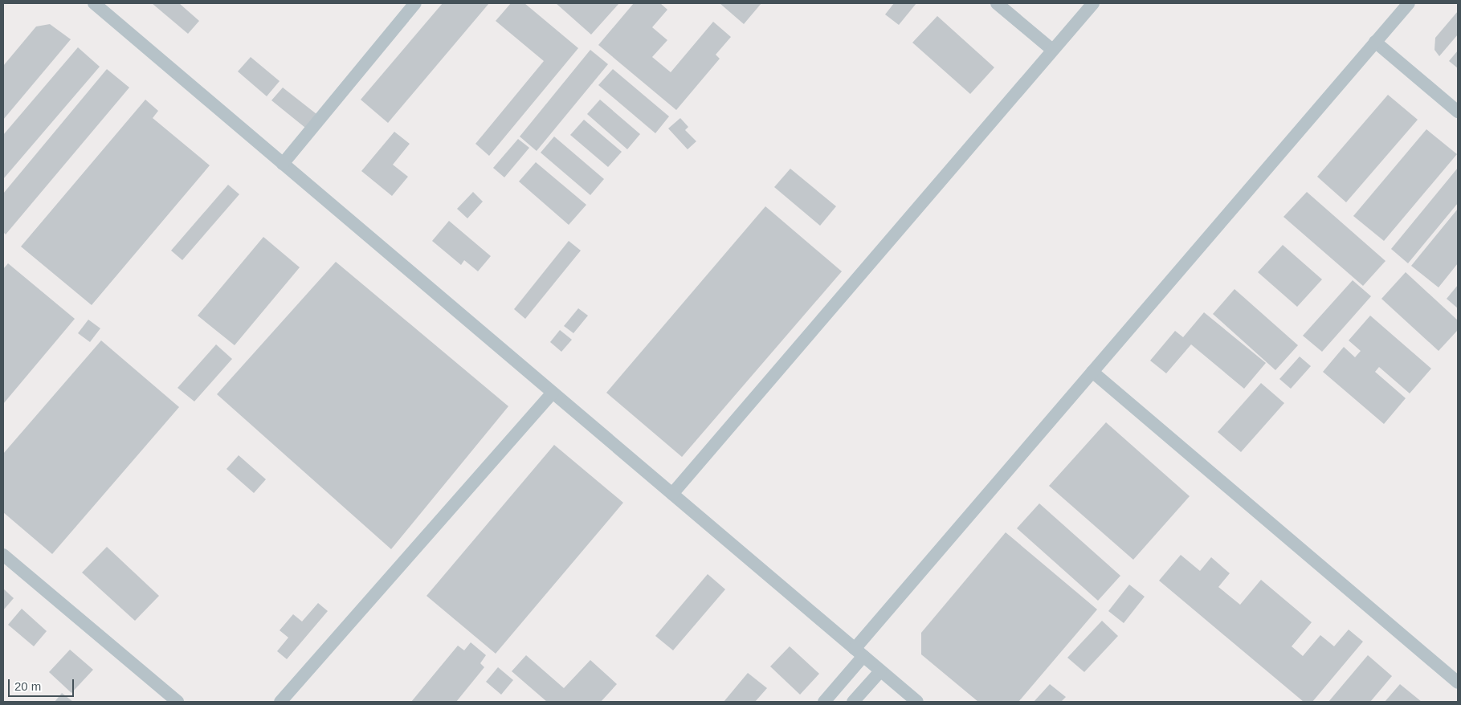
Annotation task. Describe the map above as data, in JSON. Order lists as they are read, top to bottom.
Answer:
{
  "scale_bar": "20 m"
}
